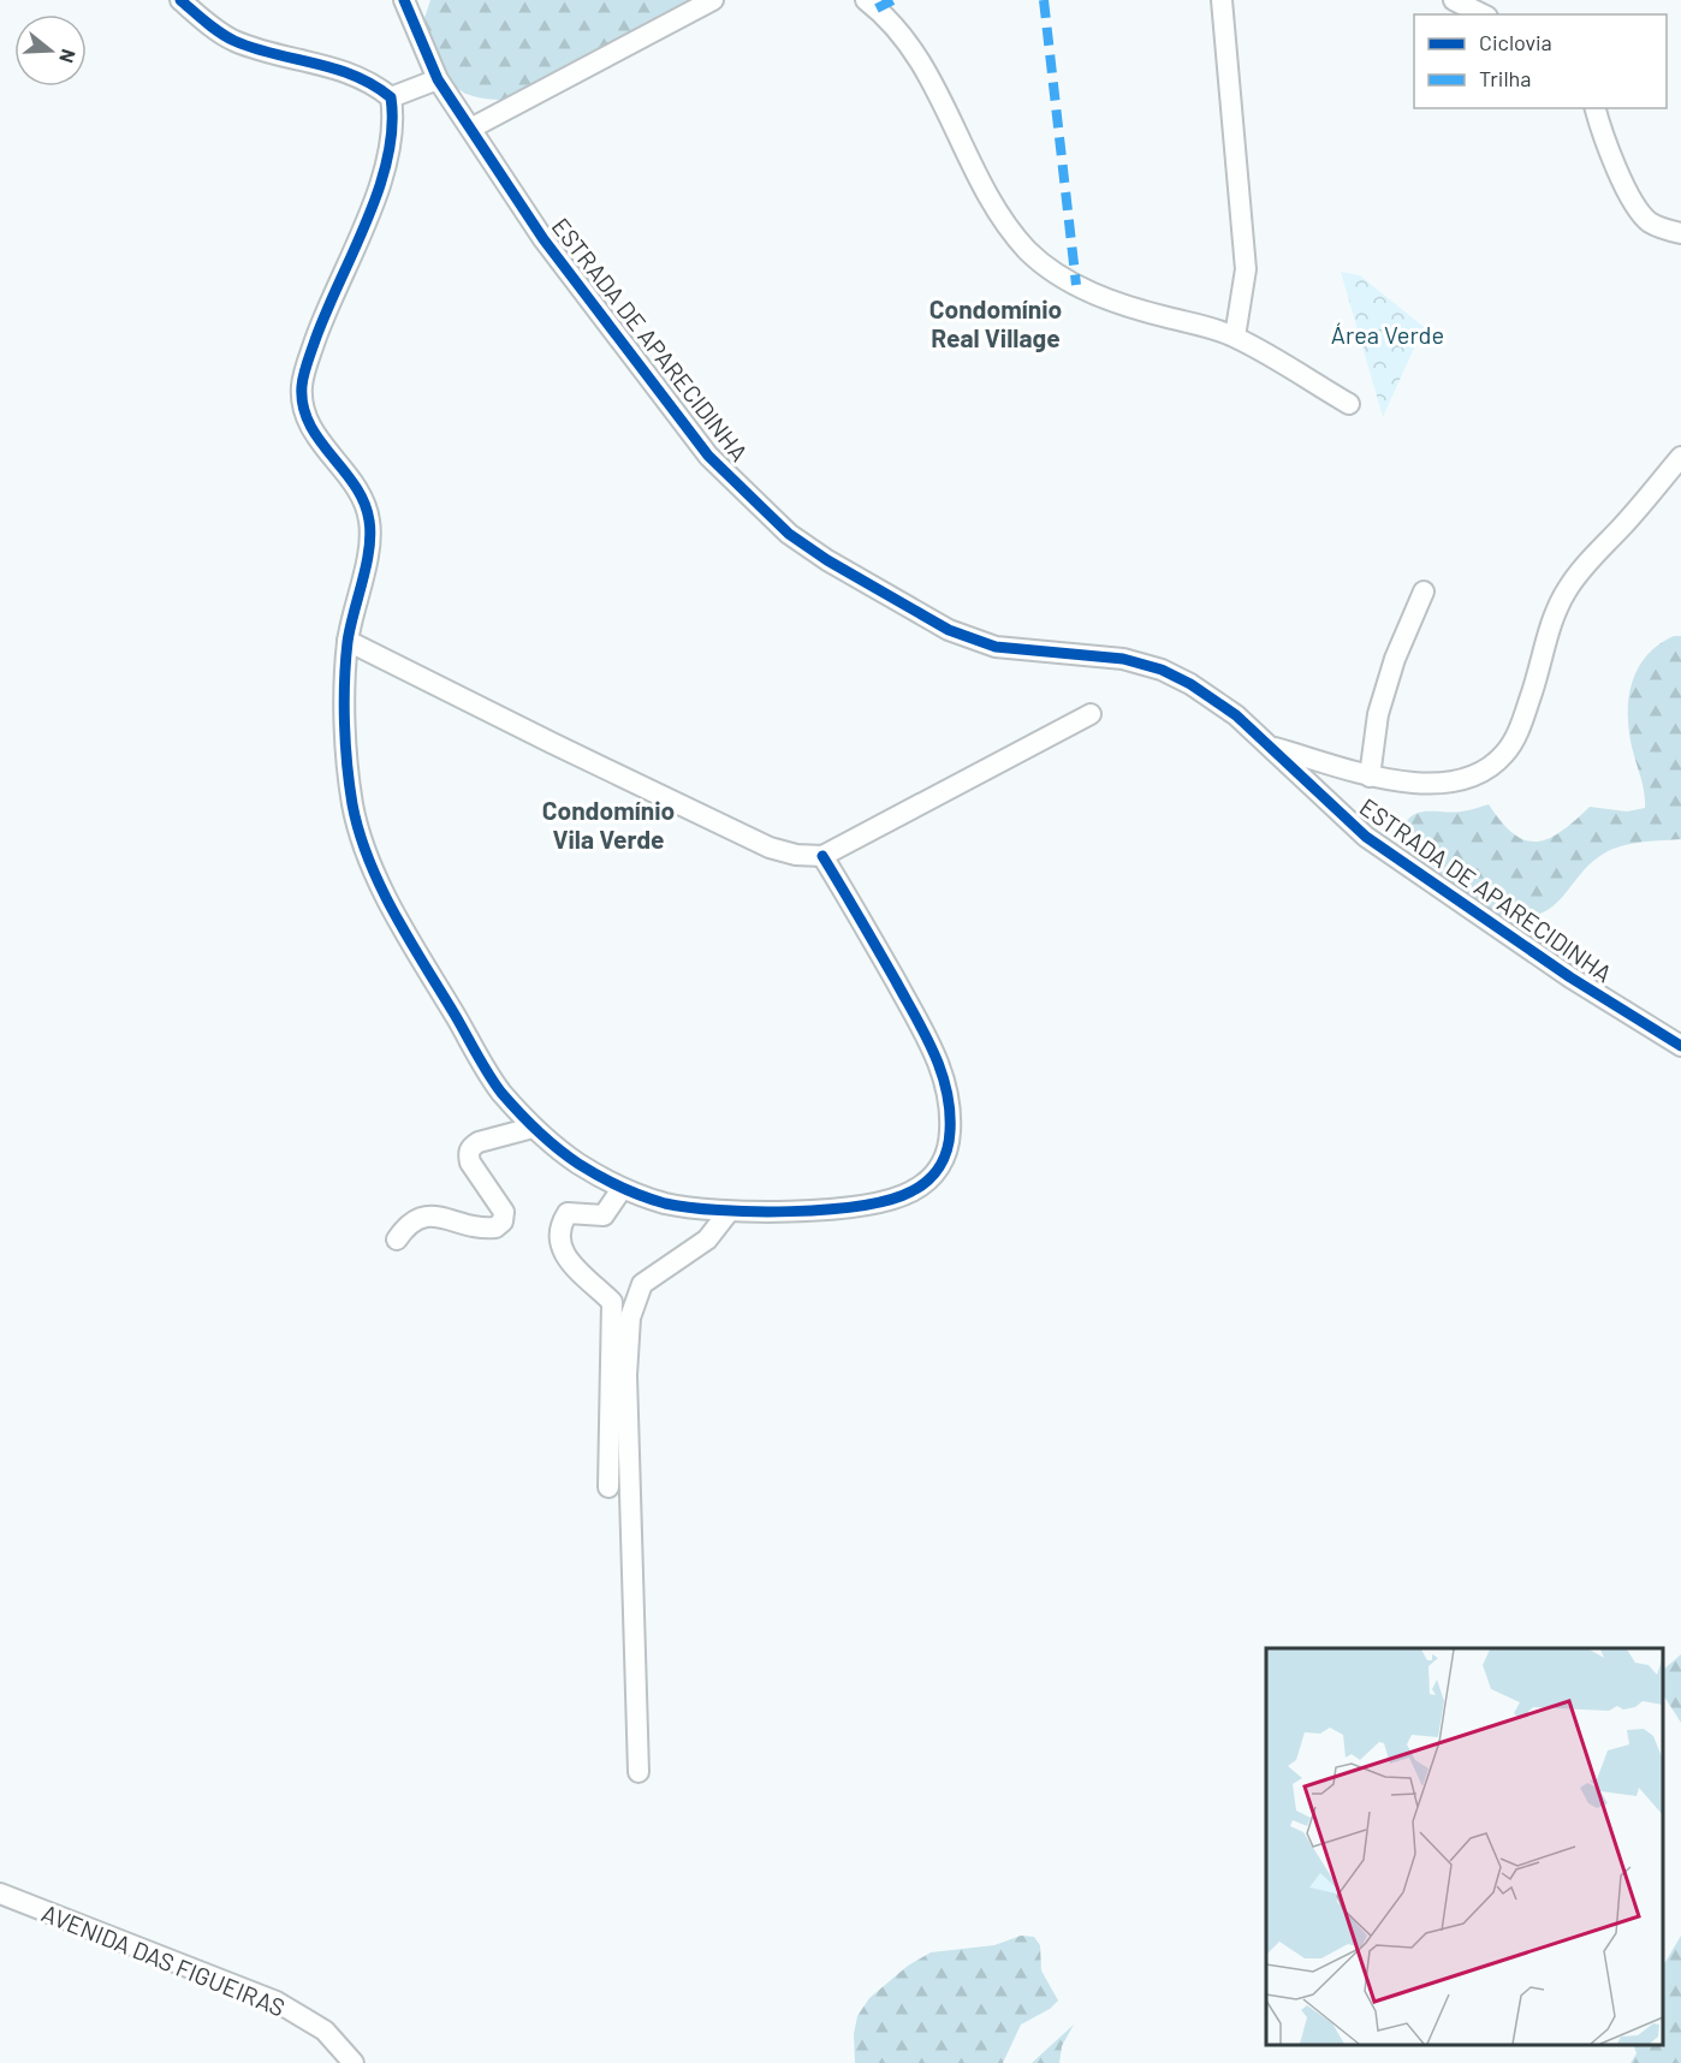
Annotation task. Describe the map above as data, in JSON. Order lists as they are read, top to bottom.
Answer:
{
  "streets": {
    "street": ["ESTRADA DE APARECIDINHA", "AVENIDA DAS FIGUEIRAS"]
  },
  "districts": ["Condomínio Real Village", "Condomínio Vila Verde"],
  "parks": ["Área Verde"],
  "legend": ["Ciclovia", "Trilha"],
  "north": "right"
}
